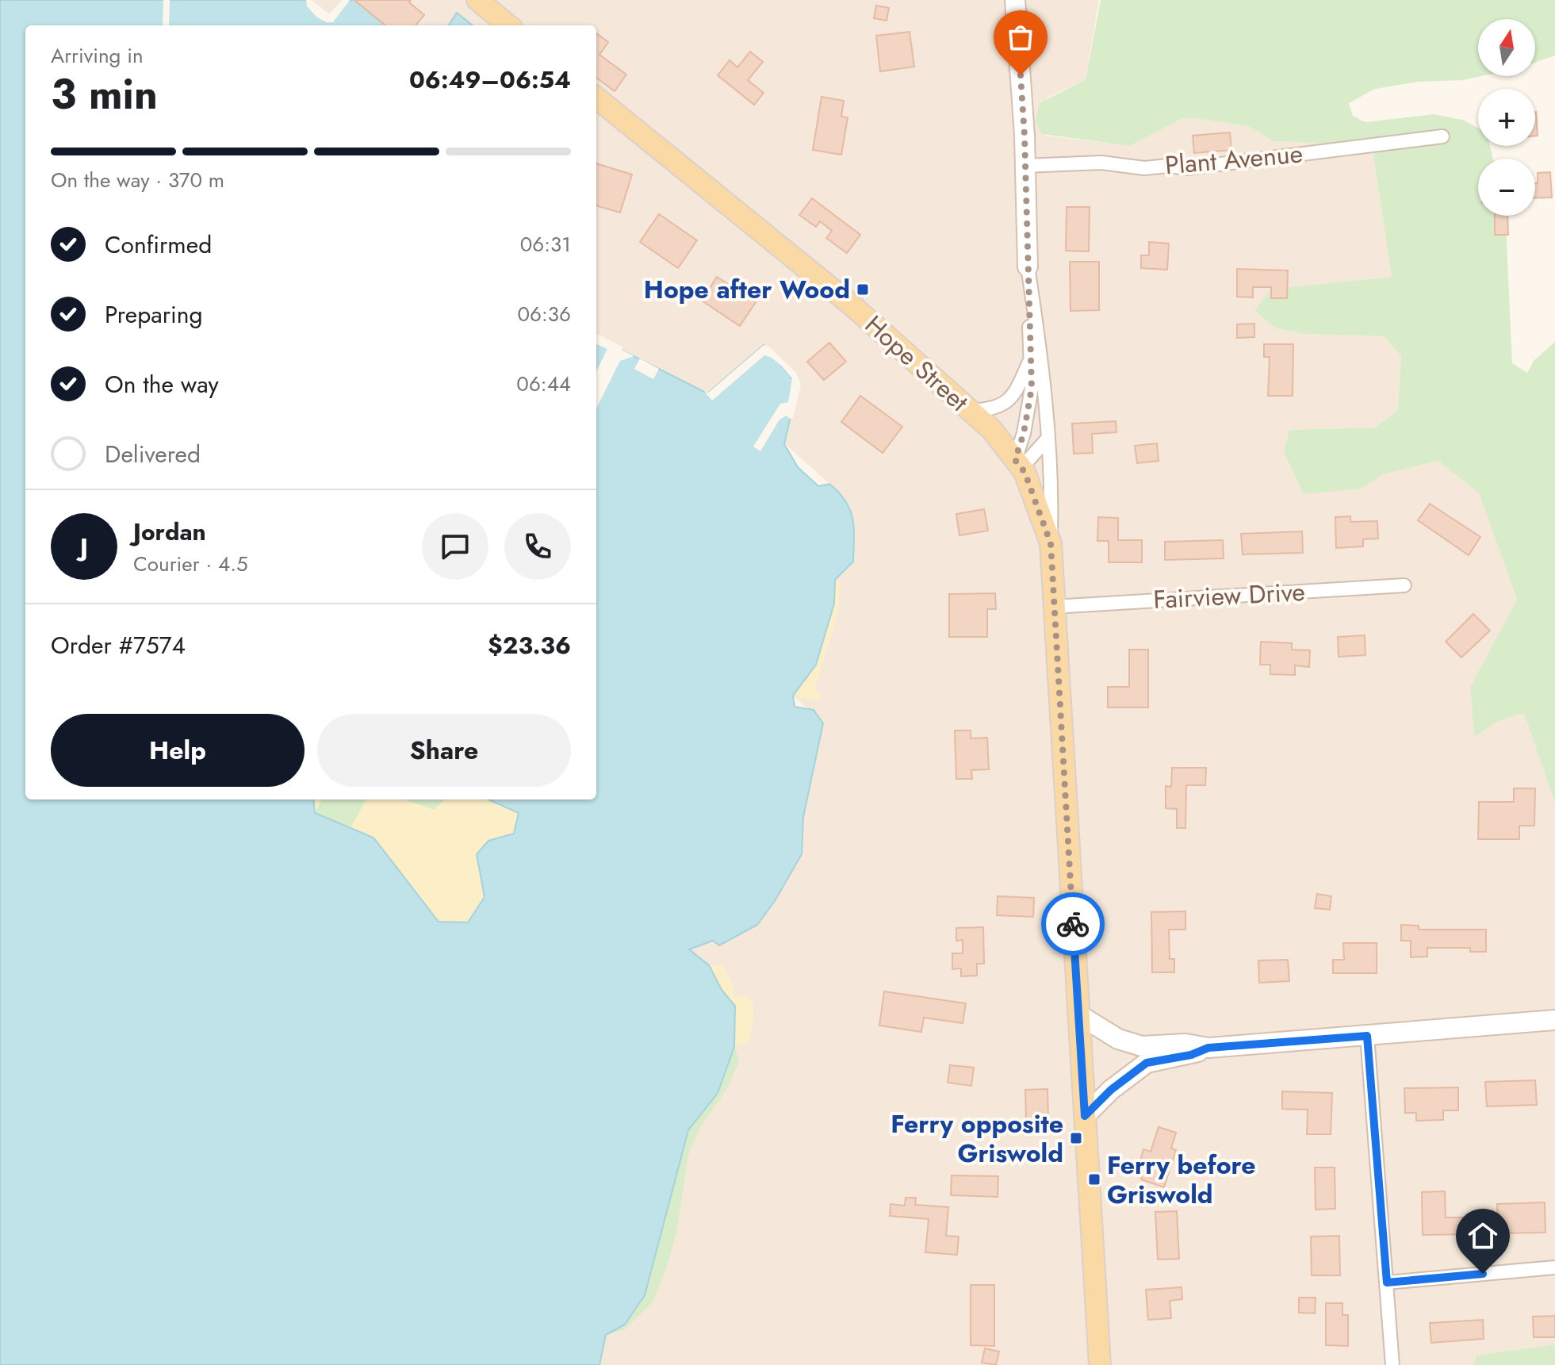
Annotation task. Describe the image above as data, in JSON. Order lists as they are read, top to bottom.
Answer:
{
  "streets": {
    "main road": ["Hope Street"],
    "street": ["Plant Avenue", "Fairview Drive"]
  },
  "crossings": [
    ["Hope Street", "Fairview Drive"]
  ],
  "places": {
    "transit": ["Hope after Wood", "Ferry opposite Griswold", "Ferry before Griswold"]
  },
  "north": "top",
  "page": {
    "map_buttons": ["+", "−"],
    "heading": ["3 min", "Arriving in", "06:49–06:54"],
    "panel": [
      "Jordan",
      "Courier · 4.5",
      "Order #7574",
      "$23.36"
    ],
    "bar": "On the way · 370 m",
    "list": [
      ["Confirmed", "06:31"],
      ["Preparing", "06:36"],
      ["On the way", "06:44"],
      "Delivered"
    ],
    "round": "J",
    "buttons": ["Help", "Share"]
  }
}
